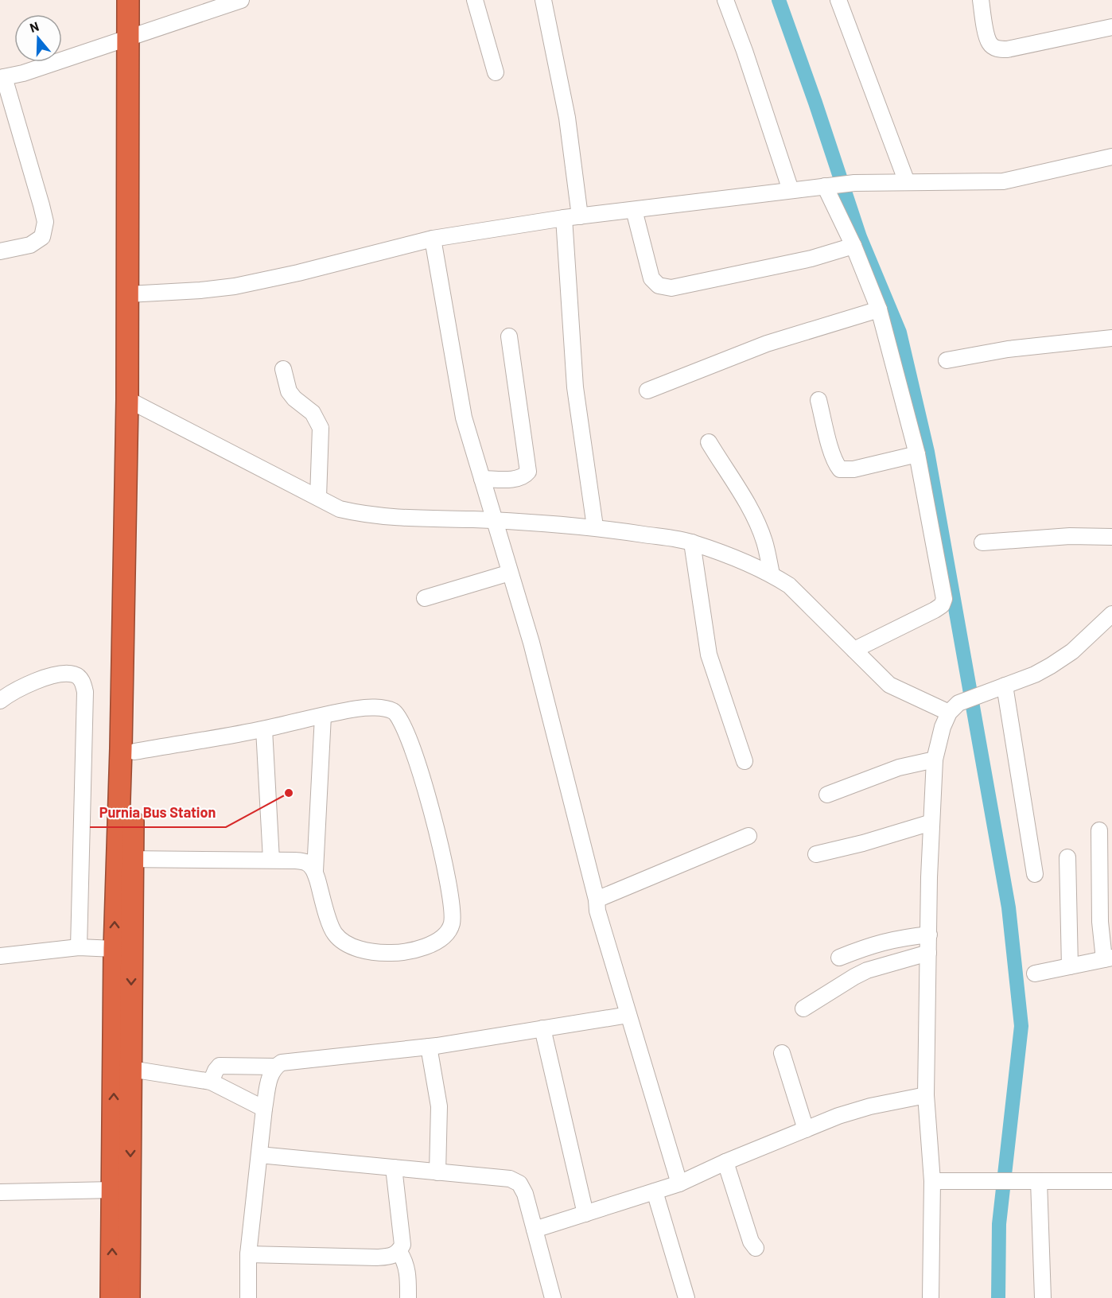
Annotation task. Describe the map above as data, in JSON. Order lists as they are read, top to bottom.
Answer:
{
  "places": ["Purnia Bus Station"],
  "north": "top"
}
